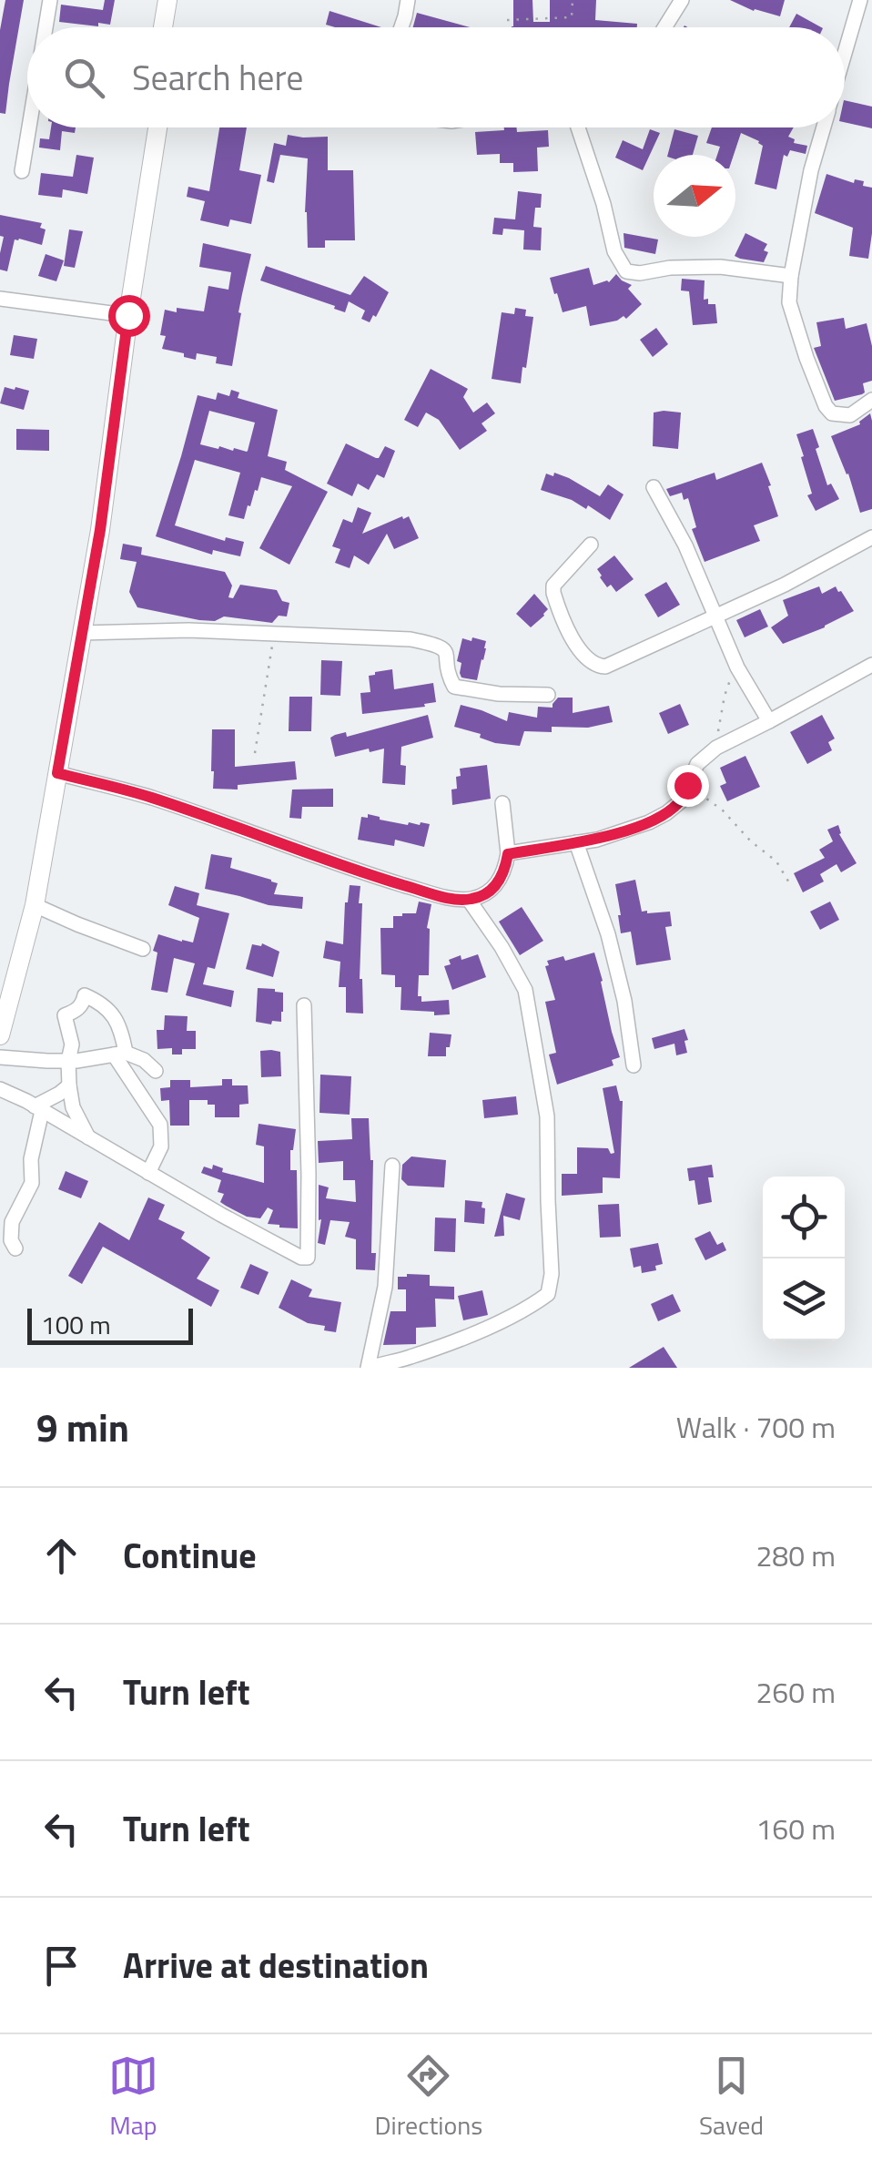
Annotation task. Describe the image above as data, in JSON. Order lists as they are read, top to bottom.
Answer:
{
  "scale_bar": "100 m",
  "north": "right",
  "page": {
    "search": "Search here",
    "scale": "100 m",
    "heading": ["9 min", "Walk · 700 m"],
    "list": [
      ["Continue", "280 m"],
      ["Turn left", "260 m"],
      ["Turn left", "160 m"],
      "Arrive at destination"
    ],
    "nav": ["Map", "Directions", "Saved"]
  }
}
